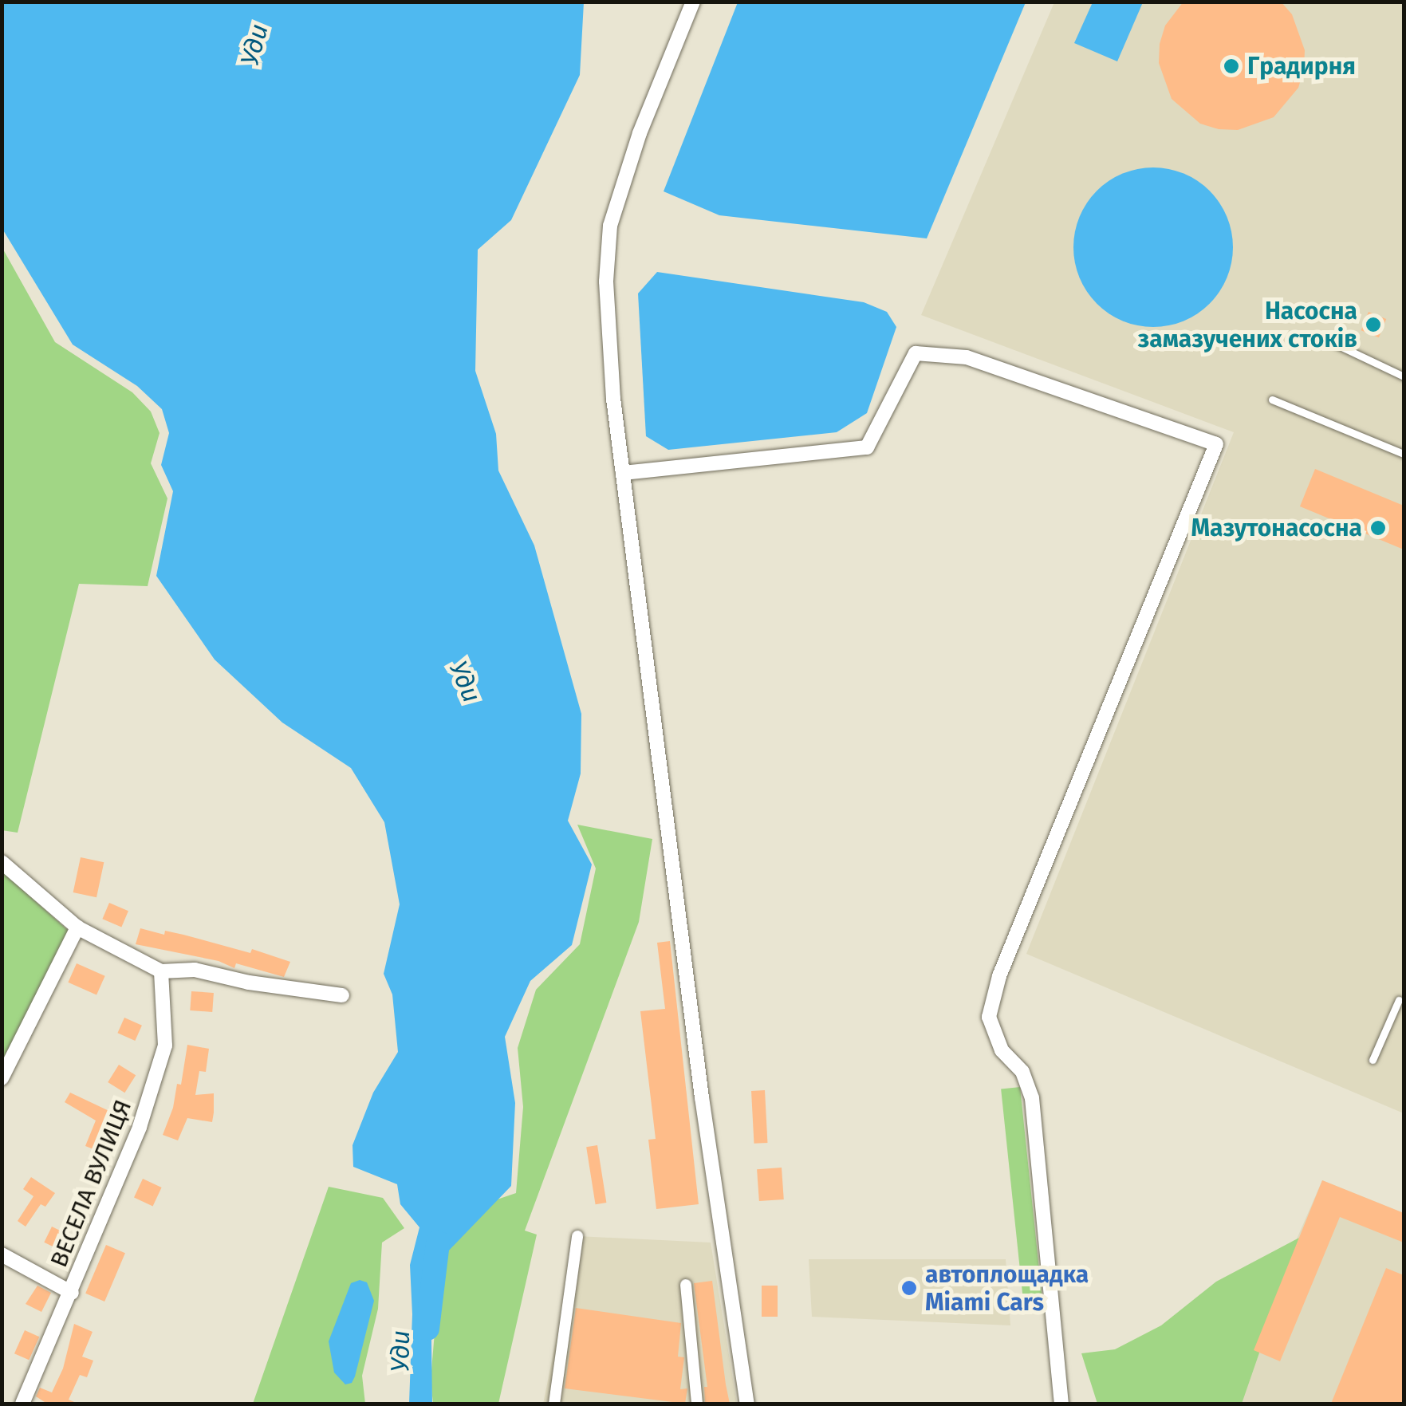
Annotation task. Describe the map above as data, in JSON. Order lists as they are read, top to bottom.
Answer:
{
  "streets": {
    "street": ["ВЕСЕЛА ВУЛИЦЯ"]
  },
  "water": ["Уди"],
  "places": [
    "Градирня",
    "Насосна замазучених стоків",
    "Мазутонасосна",
    "автоплощадка Miami Cars"
  ]
}
